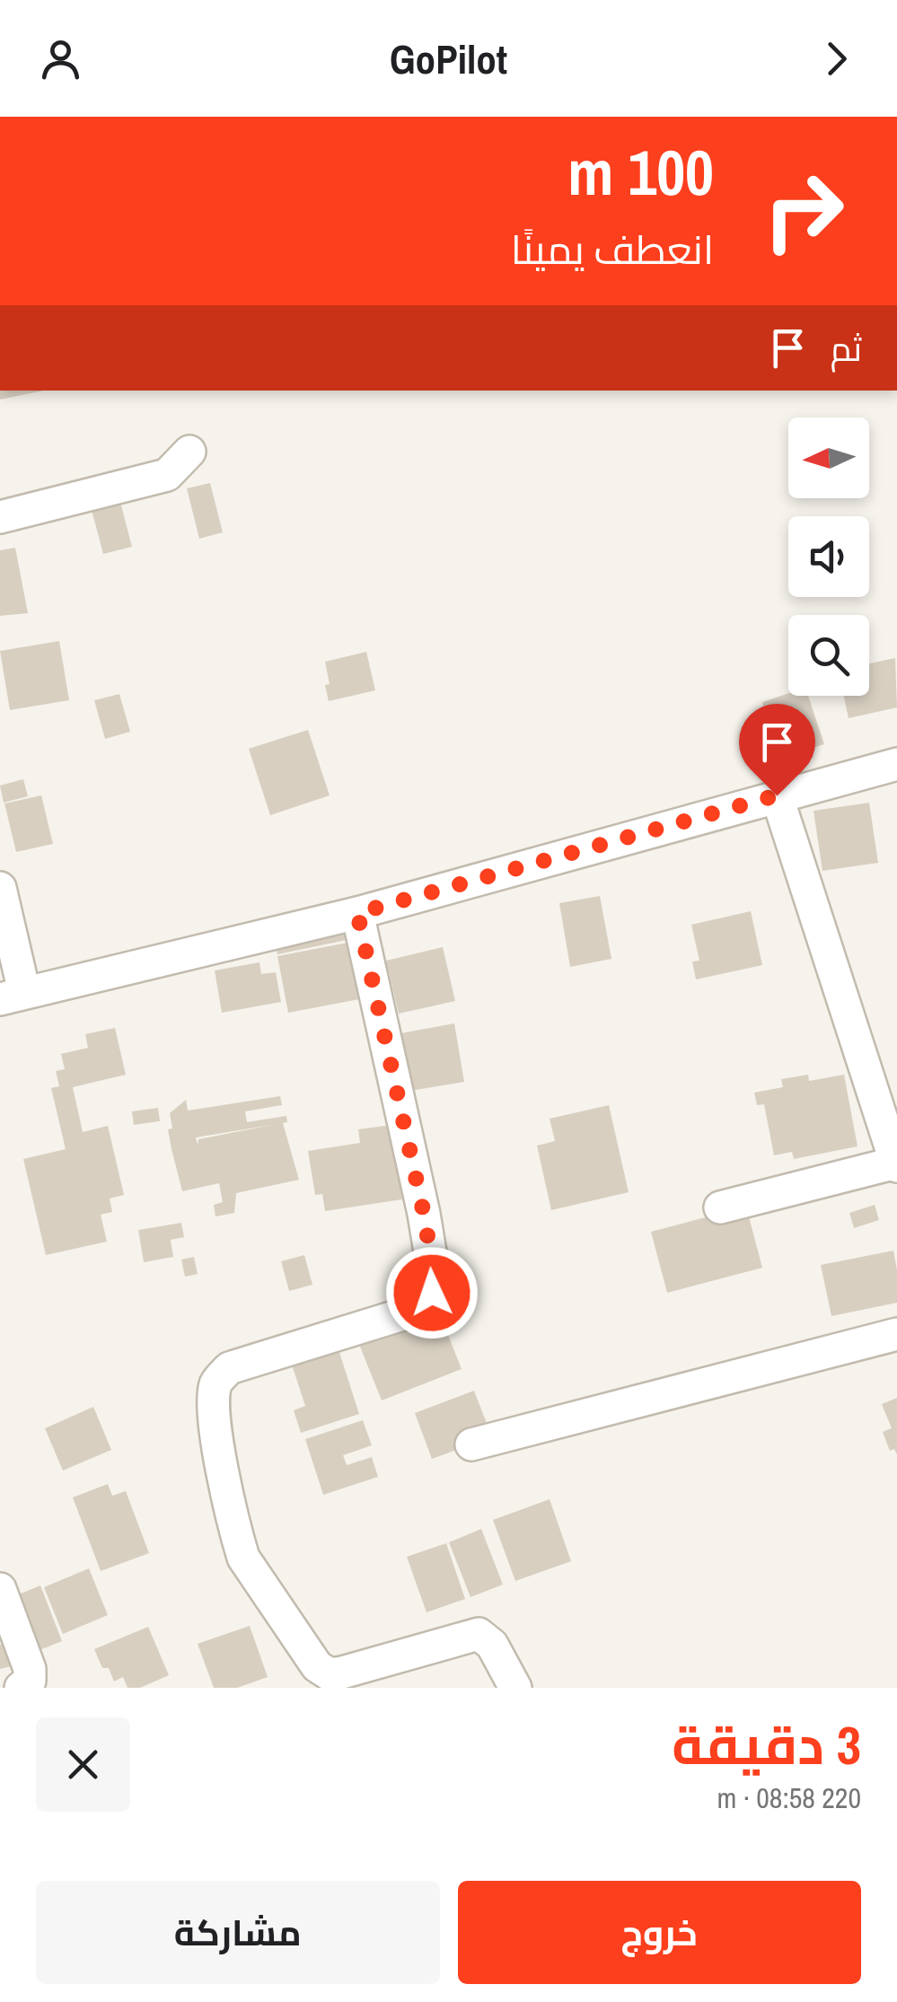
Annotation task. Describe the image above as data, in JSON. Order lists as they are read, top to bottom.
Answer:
{
  "north": "left",
  "page": {
    "header": "GoPilot",
    "turn": ["100 m", "انعطف يمينًا"],
    "then": "ثم",
    "heading": ["3 دقيقة", "220 m · 08:58"],
    "buttons": ["خروج", "مشاركة"]
  }
}
